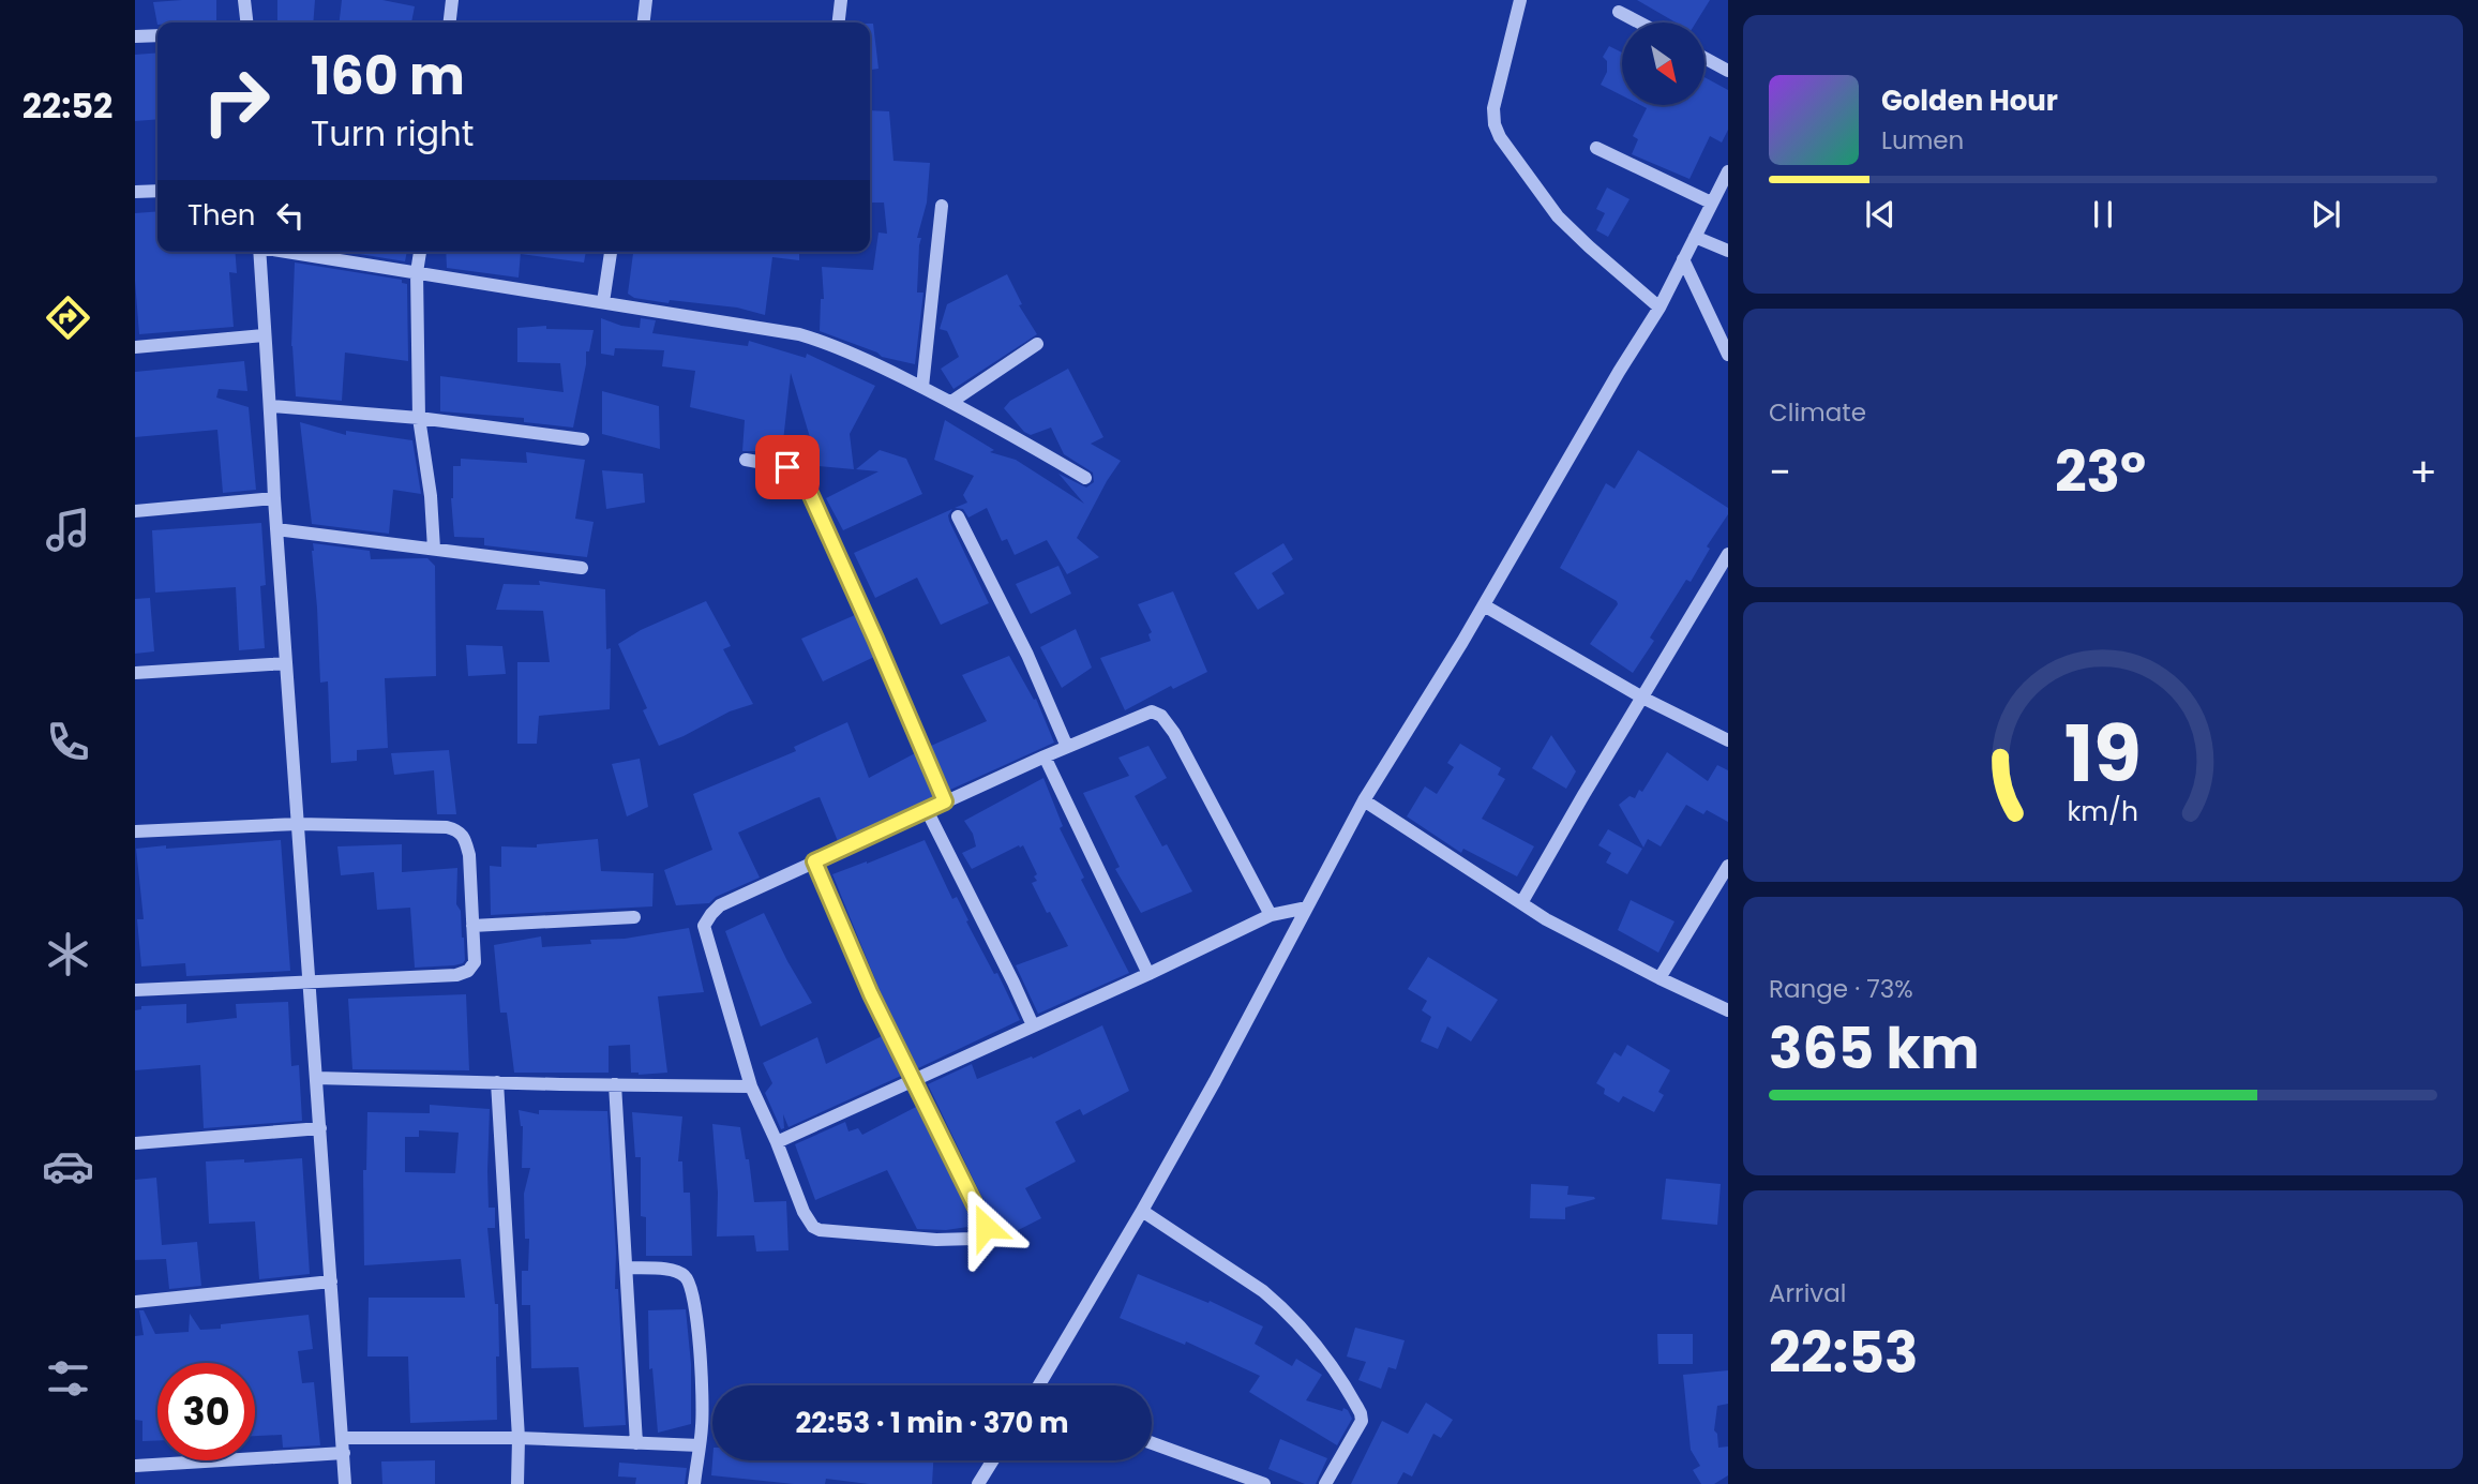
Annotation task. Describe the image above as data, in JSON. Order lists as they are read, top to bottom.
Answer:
{
  "north": "bottom right",
  "page": {
    "tabs": "22:52",
    "turn": ["160 m", "Turn right"],
    "song": ["Golden Hour", "Lumen"],
    "then": "Then",
    "tile": [
      "Climate",
      ["Range · 73%", "365 km"],
      ["Arrival", "22:53"]
    ],
    "heat": ["−", "23°", "+"],
    "limit": "30",
    "trip": "22:53 · 1 min · 370 m",
    "gauge": ["19", "km/h"]
  }
}
